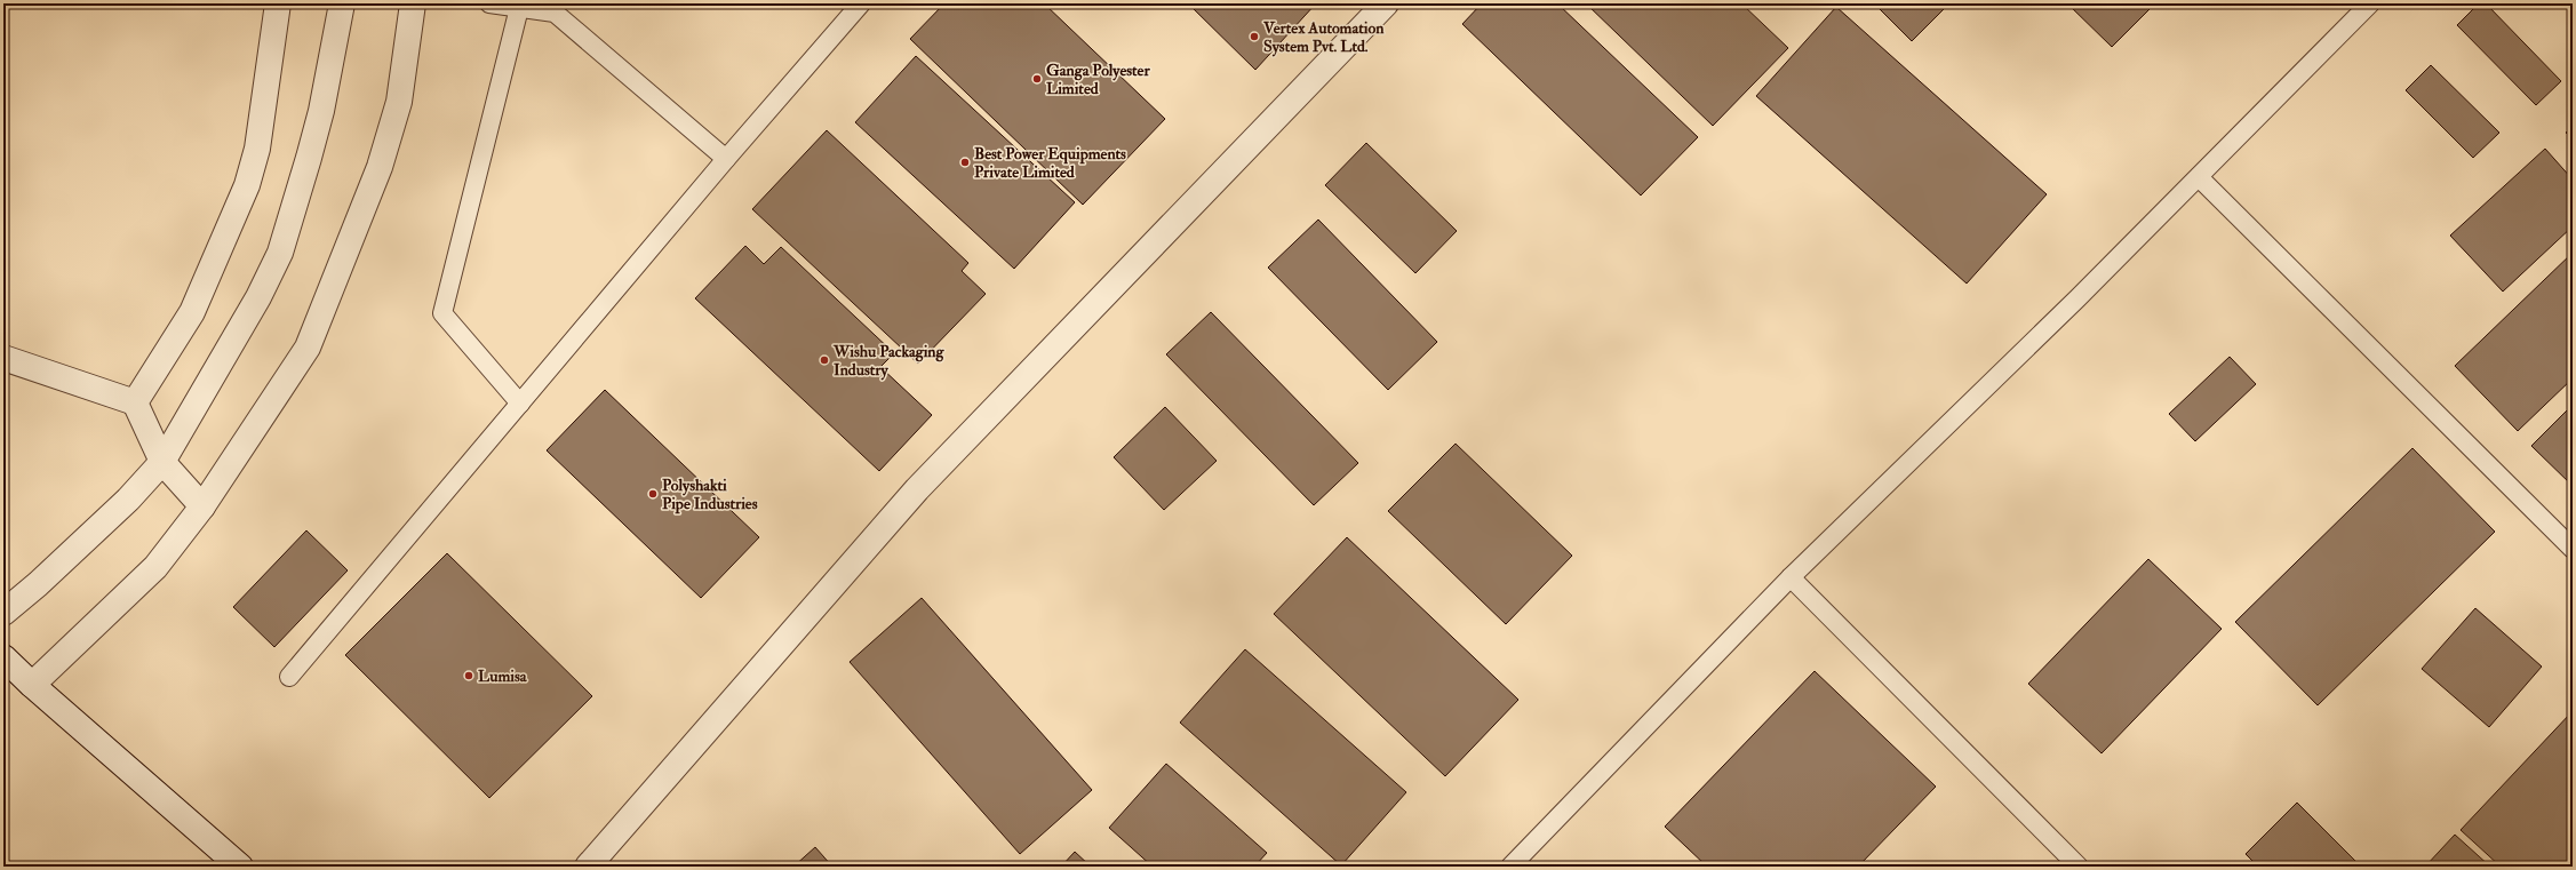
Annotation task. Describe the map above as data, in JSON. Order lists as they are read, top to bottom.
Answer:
{
  "places": [
    "Vertex Automation System Pvt. Ltd.",
    "Ganga Polyester Limited",
    "Best Power Equipments Private Limited",
    "Wishu Packaging Industry",
    "Polyshakti Pipe Industries",
    "Lumisa"
  ]
}
